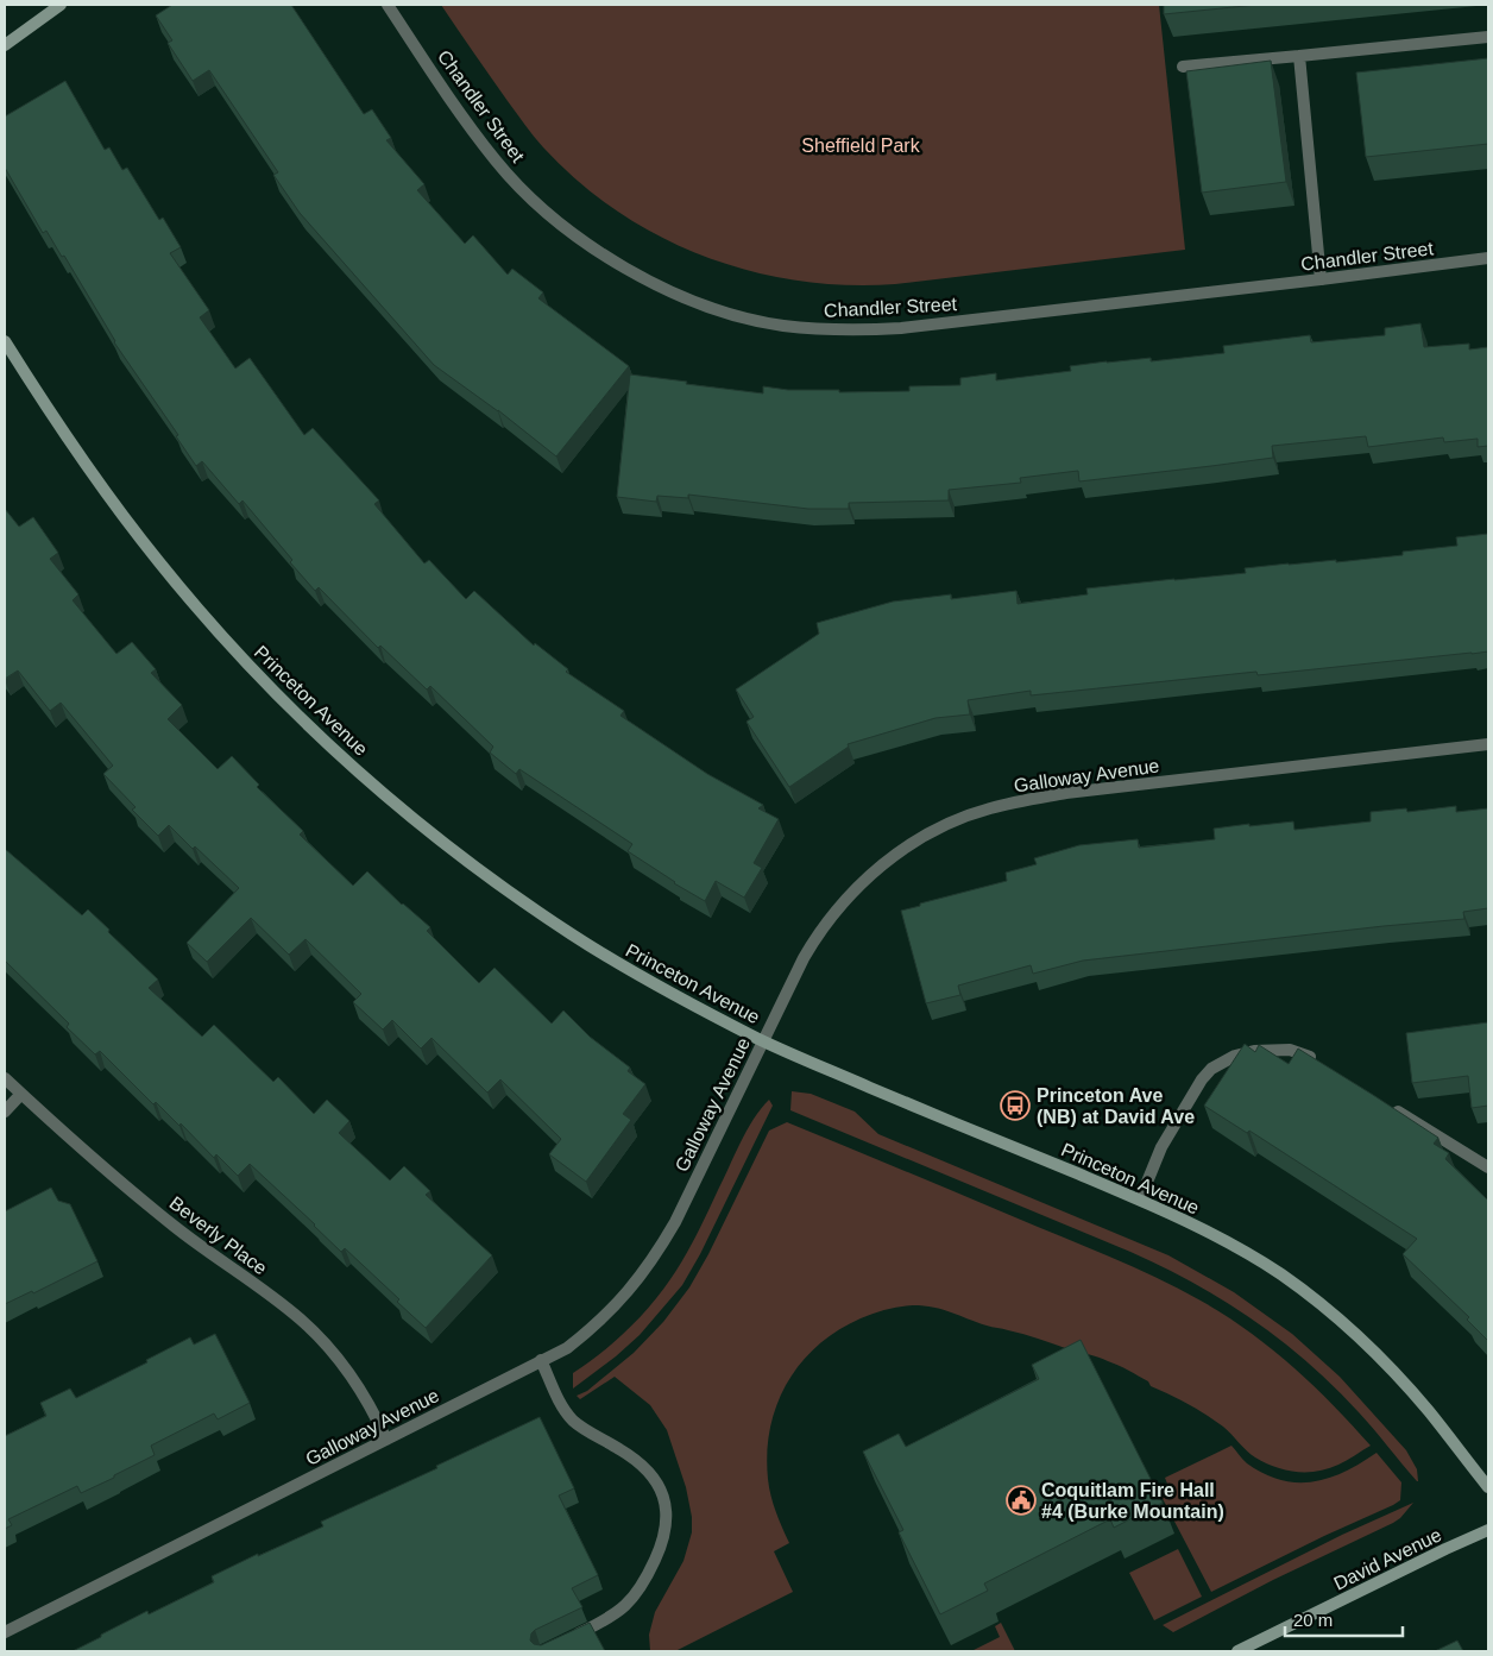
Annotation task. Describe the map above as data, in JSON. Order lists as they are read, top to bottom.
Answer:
{
  "streets": {
    "street": [
      "Chandler Street",
      "Princeton Avenue",
      "Galloway Avenue",
      "Beverly Place",
      "David Avenue"
    ]
  },
  "crossings": [
    ["Princeton Avenue", "Galloway Avenue"],
    ["Galloway Avenue", "Beverly Place"]
  ],
  "parks": ["Sheffield Park"],
  "places": {
    "bus stop": ["Princeton Ave (NB) at David Ave"],
    "public building": ["Coquitlam Fire Hall #4 (Burke Mountain)"]
  },
  "scale_bar": "20 m"
}
